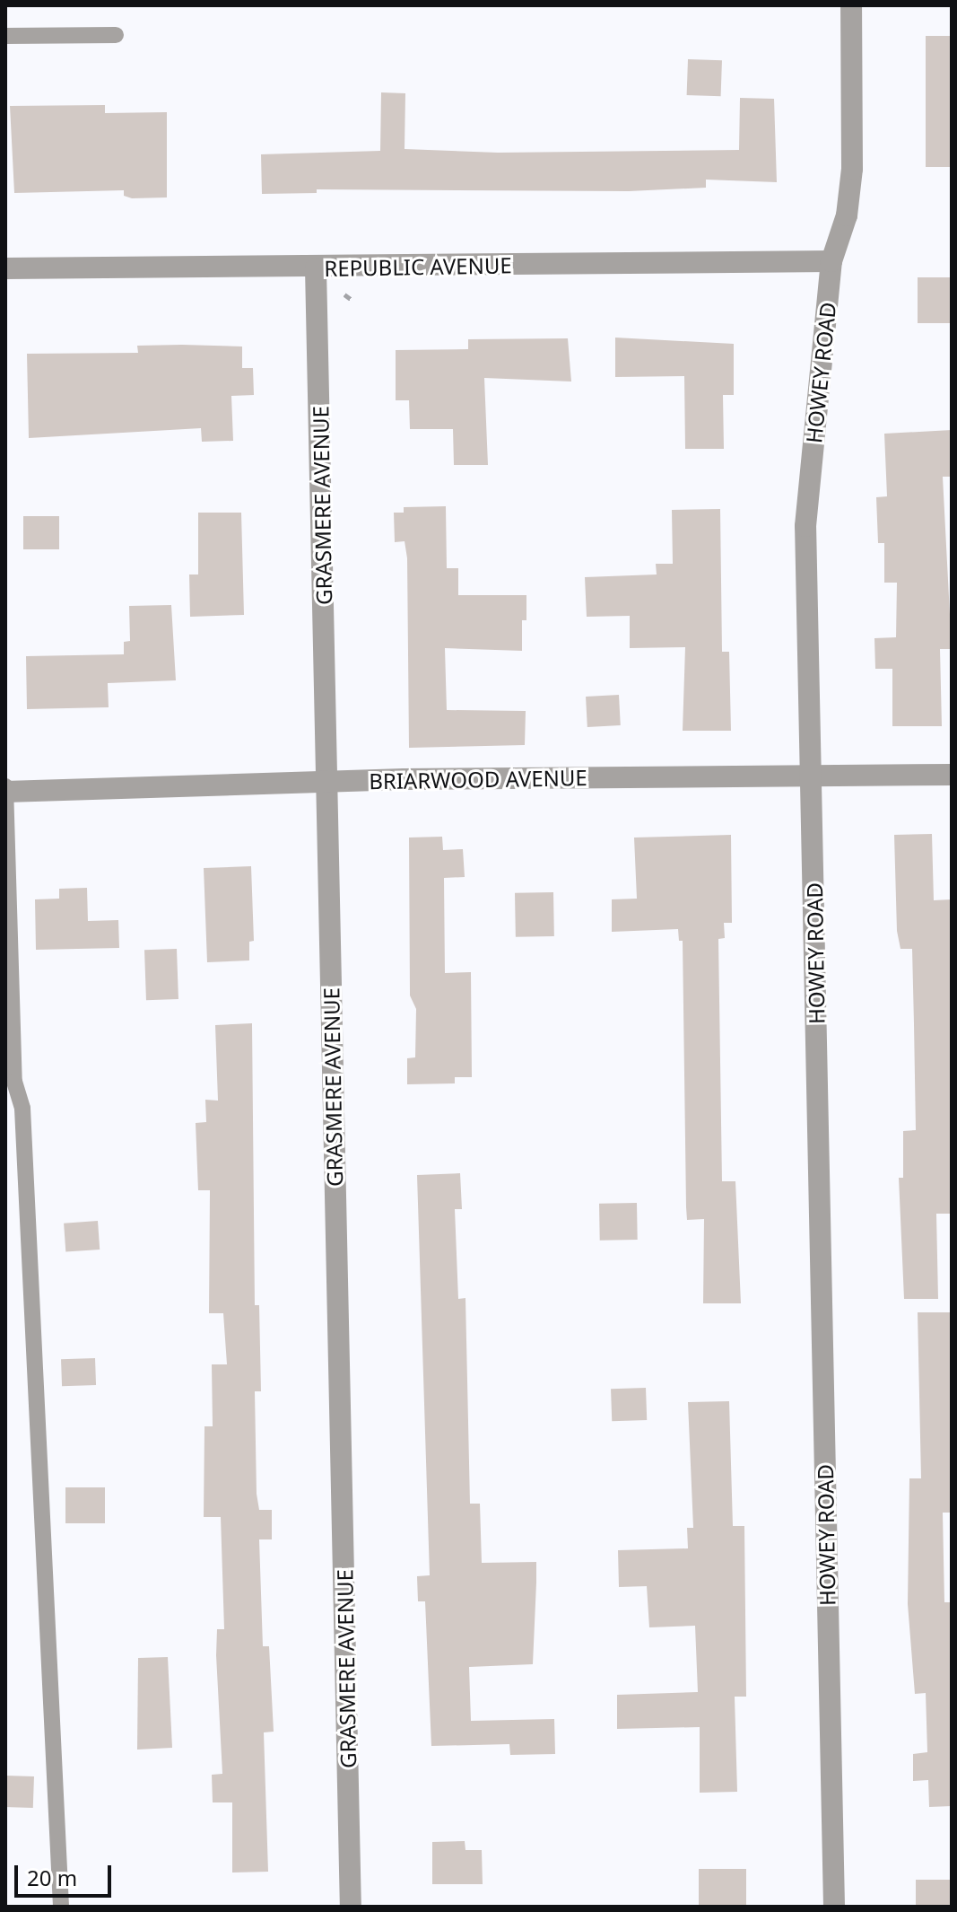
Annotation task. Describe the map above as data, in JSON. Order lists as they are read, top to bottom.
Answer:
{
  "streets": {
    "street": [
      "REPUBLIC AVENUE",
      "HOWEY ROAD",
      "GRASMERE AVENUE",
      "BRIARWOOD AVENUE"
    ]
  },
  "crossings": [
    ["REPUBLIC AVENUE", "HOWEY ROAD"],
    ["REPUBLIC AVENUE", "GRASMERE AVENUE"],
    ["HOWEY ROAD", "BRIARWOOD AVENUE"],
    ["GRASMERE AVENUE", "BRIARWOOD AVENUE"]
  ],
  "scale_bar": "20 m"
}
